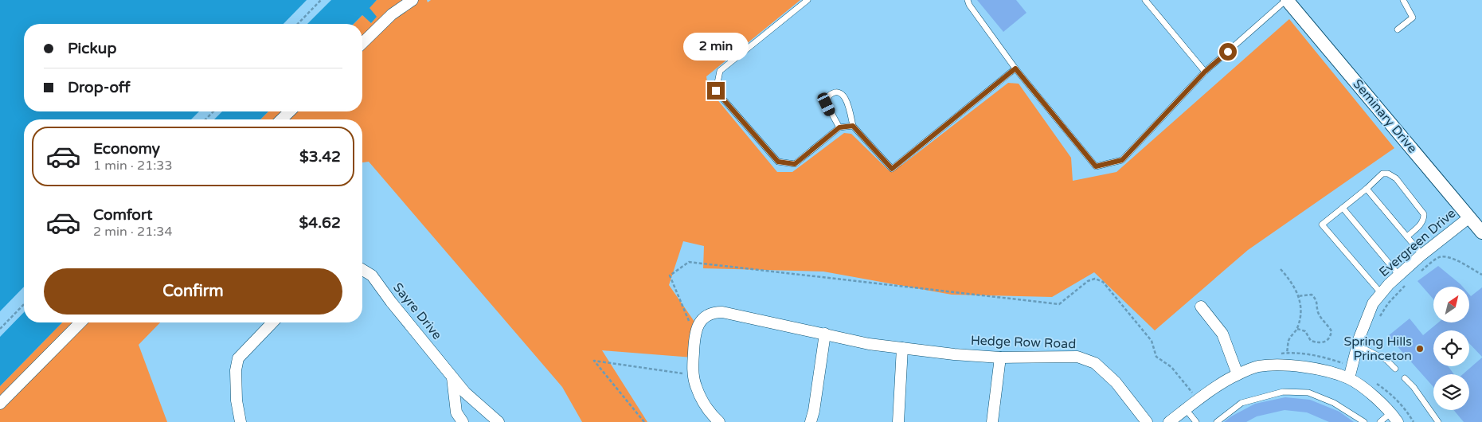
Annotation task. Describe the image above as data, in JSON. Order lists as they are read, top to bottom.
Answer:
{
  "streets": {
    "street": [
      "Seminary Drive",
      "Evergreen Drive",
      "Sayre Drive",
      "Hedge Row Road"
    ]
  },
  "crossings": [
    ["Seminary Drive", "Evergreen Drive"]
  ],
  "places": ["Spring Hills Princeton"],
  "north": "top right",
  "page": {
    "banner": ["Pickup", "Drop-off"],
    "bubble": "2 min",
    "list": [
      {
        "name": "Economy",
        "note": "1 min · 21:33",
        "value": "$3.42"
      },
      {
        "name": "Comfort",
        "note": "2 min · 21:34",
        "value": "$4.62"
      }
    ],
    "buttons": "Confirm"
  }
}
